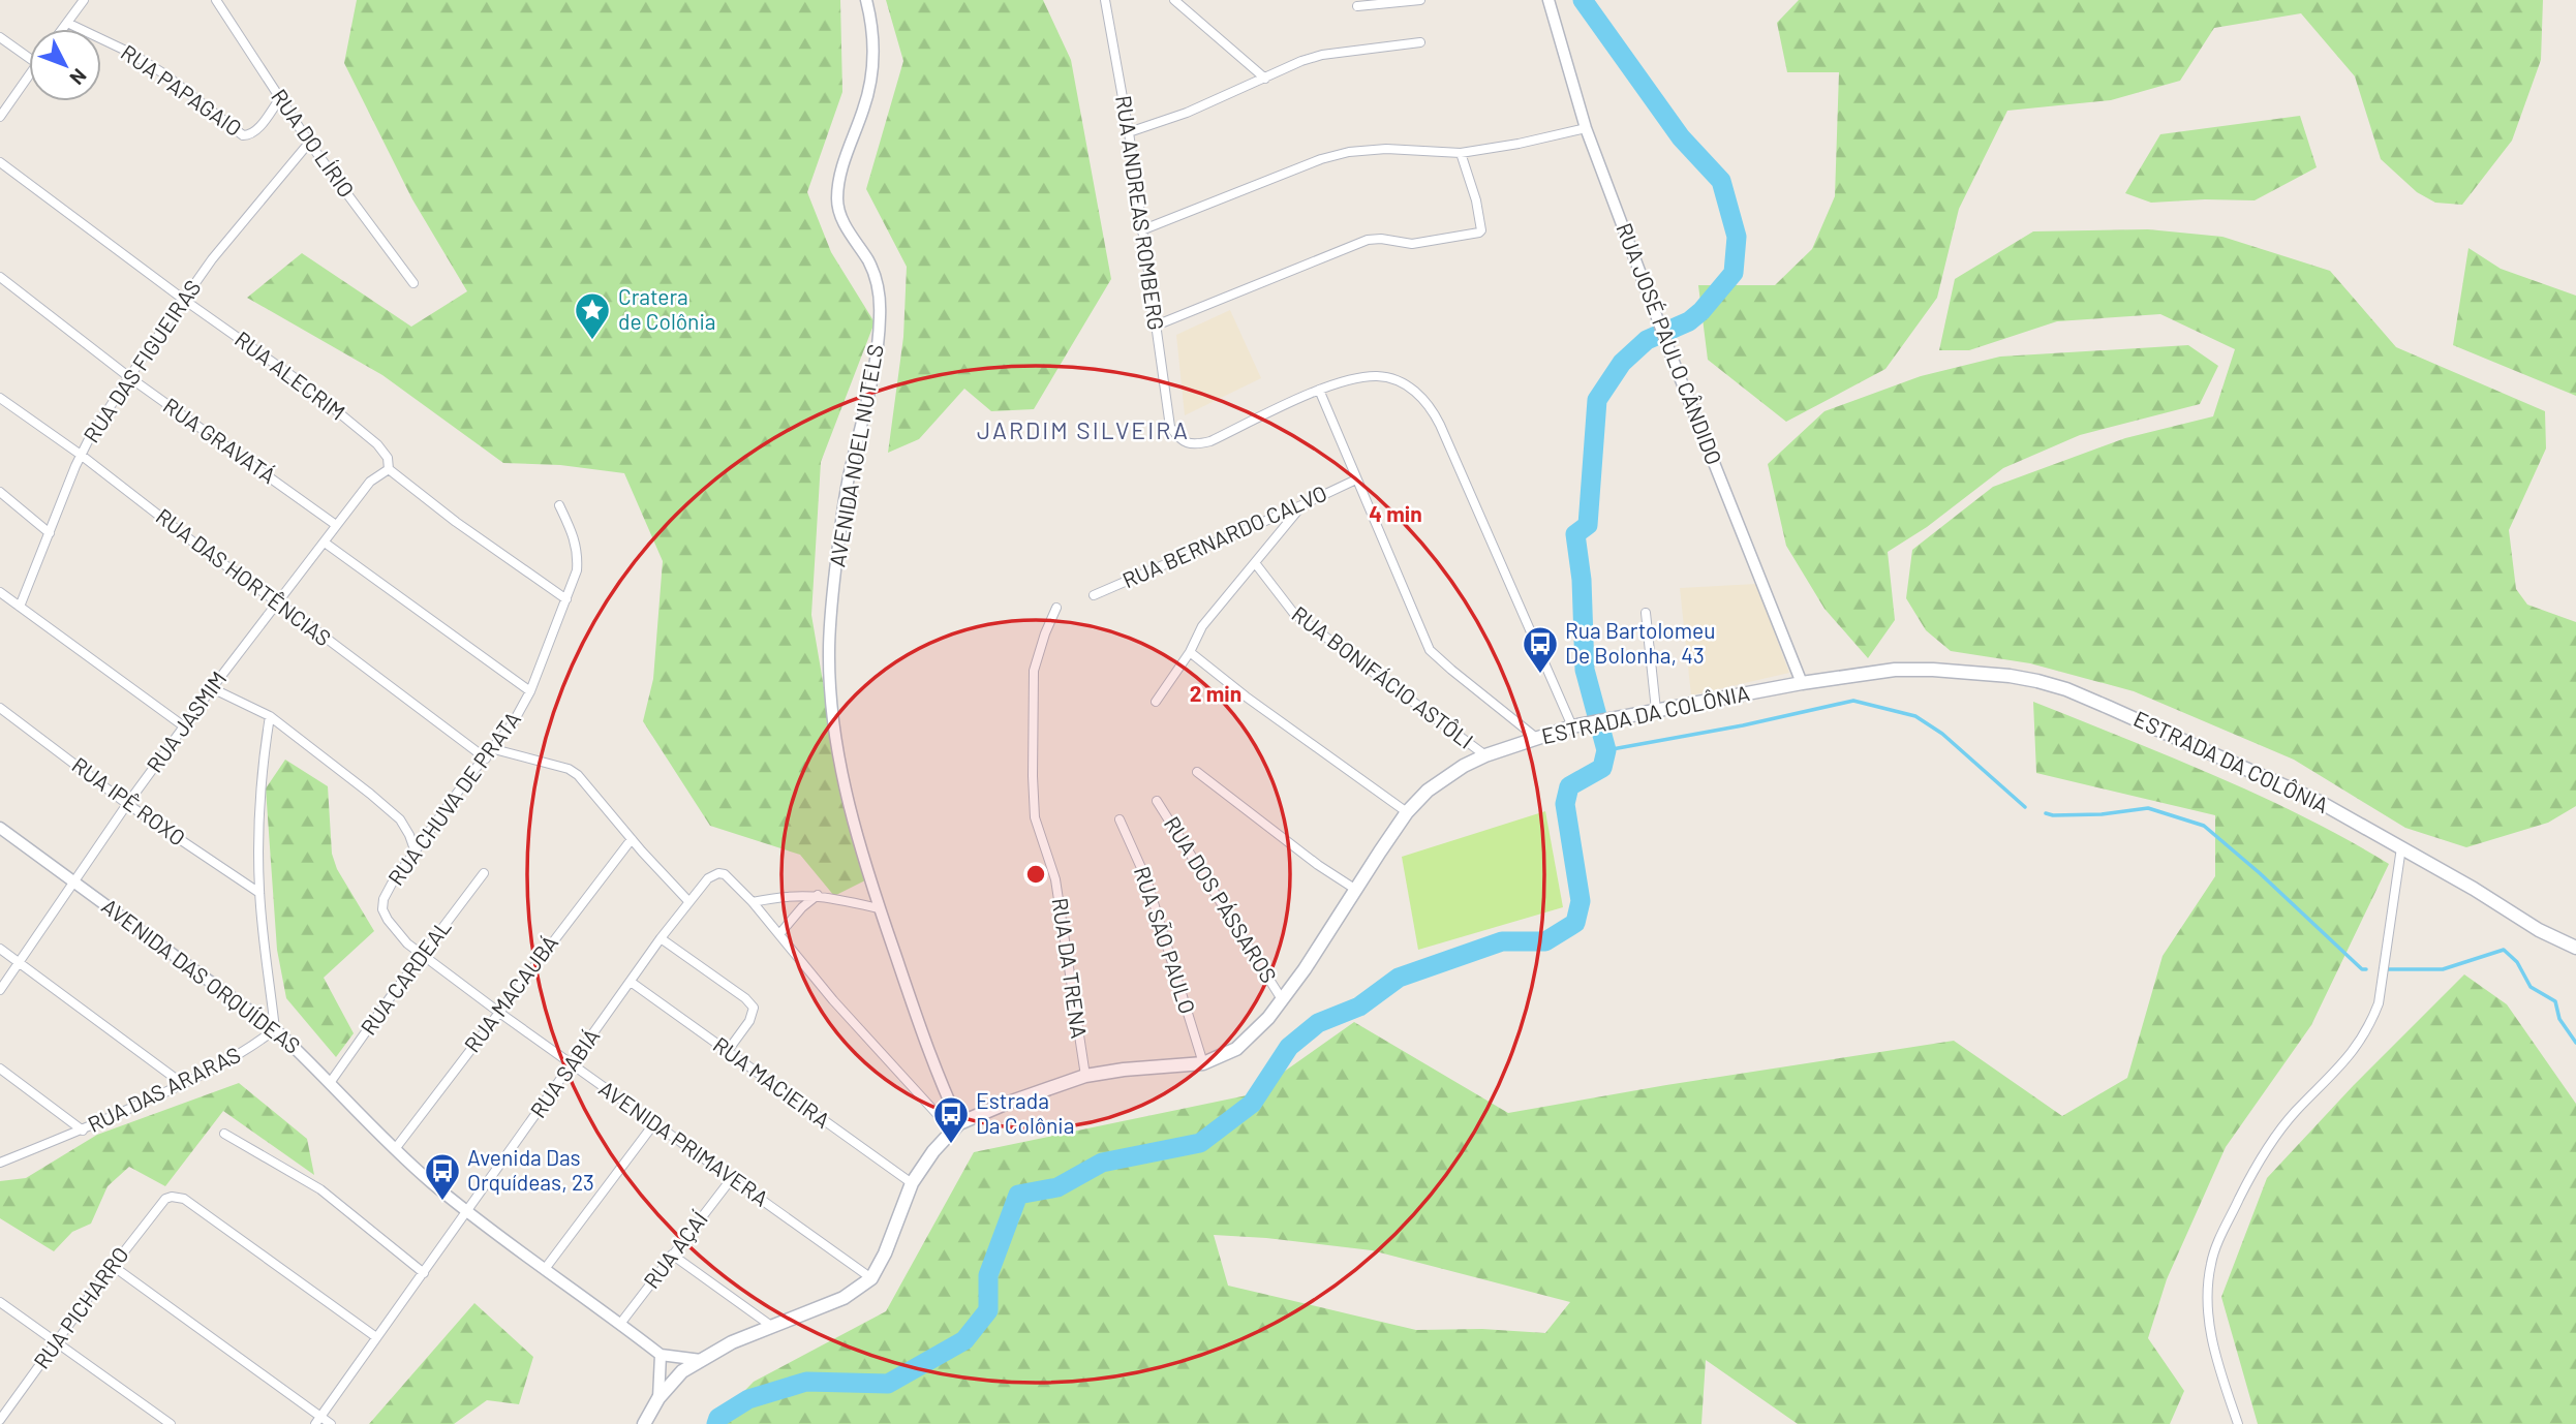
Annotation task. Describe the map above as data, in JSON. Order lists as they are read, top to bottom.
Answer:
{
  "streets": {
    "main road": ["ESTRADA DA COLÔNIA"],
    "street": [
      "RUA PAPAGAIO",
      "RUA DO LÍRIO",
      "RUA ANDREAS ROMBERG",
      "RUA JOSÉ PAULO CÂNDIDO",
      "RUA DAS FIGUEIRAS",
      "RUA ALECRIM",
      "RUA GRAVATÁ",
      "AVENIDA NOEL NUTELS",
      "RUA BERNARDO CALVO",
      "RUA DAS HORTÊNCIAS",
      "RUA BONIFÁCIO ASTÔLI",
      "RUA JASMIM",
      "RUA CHUVA DE PRATA",
      "RUA IPÊ ROXO",
      "RUA DOS PÁSSAROS",
      "RUA SÃO PAULO",
      "RUA DA TRENA",
      "AVENIDA DAS ORQUÍDEAS",
      "RUA CARDEAL",
      "RUA MACAUBÁ",
      "RUA SABIÁ",
      "RUA MACIEIRA",
      "RUA DAS ARARAS",
      "AVENIDA PRIMAVERA",
      "RUA AÇAÍ",
      "RUA PICHARRO"
    ]
  },
  "crossings": [
    ["RUA PAPAGAIO", "RUA DO LÍRIO"],
    ["RUA DO LÍRIO", "RUA DAS FIGUEIRAS"],
    ["RUA JOSÉ PAULO CÂNDIDO", "ESTRADA DA COLÔNIA"],
    ["RUA DAS FIGUEIRAS", "RUA ALECRIM"],
    ["RUA DAS FIGUEIRAS", "RUA GRAVATÁ"],
    ["RUA DAS FIGUEIRAS", "RUA DAS HORTÊNCIAS"],
    ["RUA ALECRIM", "RUA JASMIM"],
    ["RUA ALECRIM", "RUA CHUVA DE PRATA"],
    ["RUA GRAVATÁ", "RUA JASMIM"],
    ["AVENIDA NOEL NUTELS", "ESTRADA DA COLÔNIA"],
    ["RUA DAS HORTÊNCIAS", "RUA JASMIM"],
    ["RUA DAS HORTÊNCIAS", "RUA CHUVA DE PRATA"],
    ["RUA BONIFÁCIO ASTÔLI", "ESTRADA DA COLÔNIA"],
    ["ESTRADA DA COLÔNIA", "RUA DOS PÁSSAROS"],
    ["ESTRADA DA COLÔNIA", "RUA SÃO PAULO"],
    ["ESTRADA DA COLÔNIA", "RUA DA TRENA"],
    ["ESTRADA DA COLÔNIA", "RUA MACIEIRA"],
    ["ESTRADA DA COLÔNIA", "AVENIDA PRIMAVERA"],
    ["RUA JASMIM", "RUA IPÊ ROXO"],
    ["RUA JASMIM", "AVENIDA DAS ORQUÍDEAS"],
    ["RUA CHUVA DE PRATA", "AVENIDA PRIMAVERA"],
    ["AVENIDA DAS ORQUÍDEAS", "RUA CARDEAL"],
    ["AVENIDA DAS ORQUÍDEAS", "RUA MACAUBÁ"],
    ["AVENIDA DAS ORQUÍDEAS", "RUA SABIÁ"],
    ["AVENIDA DAS ORQUÍDEAS", "RUA DAS ARARAS"],
    ["AVENIDA DAS ORQUÍDEAS", "RUA AÇAÍ"],
    ["RUA CARDEAL", "AVENIDA PRIMAVERA"],
    ["RUA MACAUBÁ", "AVENIDA PRIMAVERA"],
    ["RUA SABIÁ", "RUA MACIEIRA"],
    ["RUA SABIÁ", "AVENIDA PRIMAVERA"],
    ["RUA SABIÁ", "RUA PICHARRO"],
    ["AVENIDA PRIMAVERA", "RUA AÇAÍ"]
  ],
  "districts": ["JARDIM SILVEIRA"],
  "places": {
    "place": ["Cratera de Colônia"],
    "bus stop": ["Rua Bartolomeu De Bolonha, 43", "Estrada Da Colônia", "Avenida Das Orquídeas, 23"]
  },
  "north": "bottom right",
  "rings": ["4 min", "2 min"]
}
